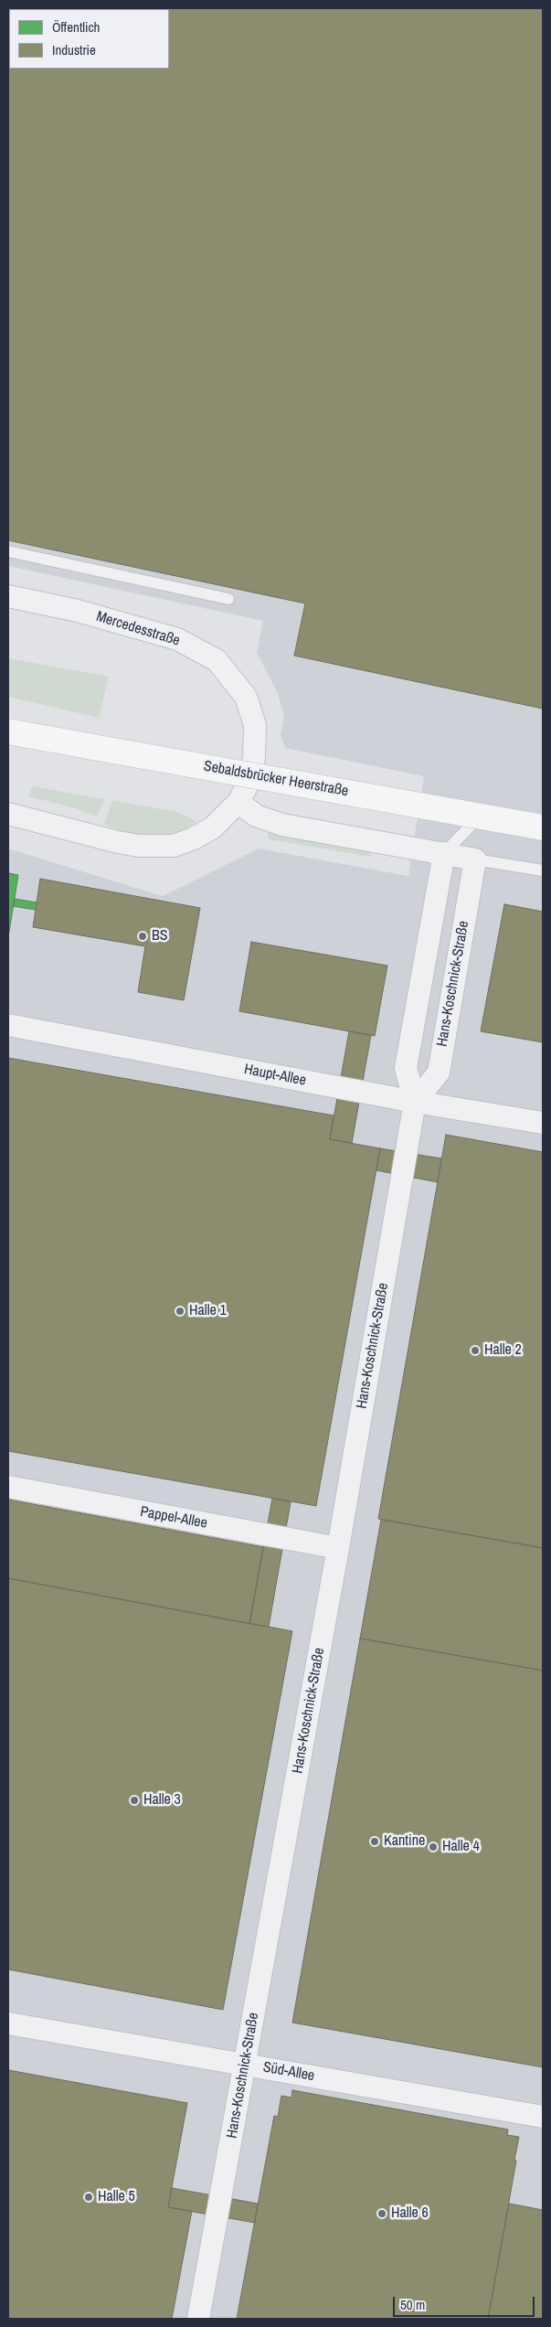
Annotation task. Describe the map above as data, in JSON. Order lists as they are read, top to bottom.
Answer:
{
  "streets": {
    "main road": ["Sebaldsbrücker Heerstraße"],
    "street": [
      "Mercedesstraße",
      "Hans-Koschnick-Straße",
      "Haupt-Allee",
      "Pappel-Allee",
      "Süd-Allee"
    ]
  },
  "crossings": [
    ["Hans-Koschnick-Straße", "Haupt-Allee"],
    ["Hans-Koschnick-Straße", "Pappel-Allee"],
    ["Hans-Koschnick-Straße", "Süd-Allee"]
  ],
  "places": [
    "BS",
    "Halle 1",
    "Halle 2",
    "Halle 3",
    "Kantine",
    "Halle 4",
    "Halle 5",
    "Halle 6"
  ],
  "legend": ["Öffentlich", "Industrie"],
  "scale_bar": "50 m"
}
